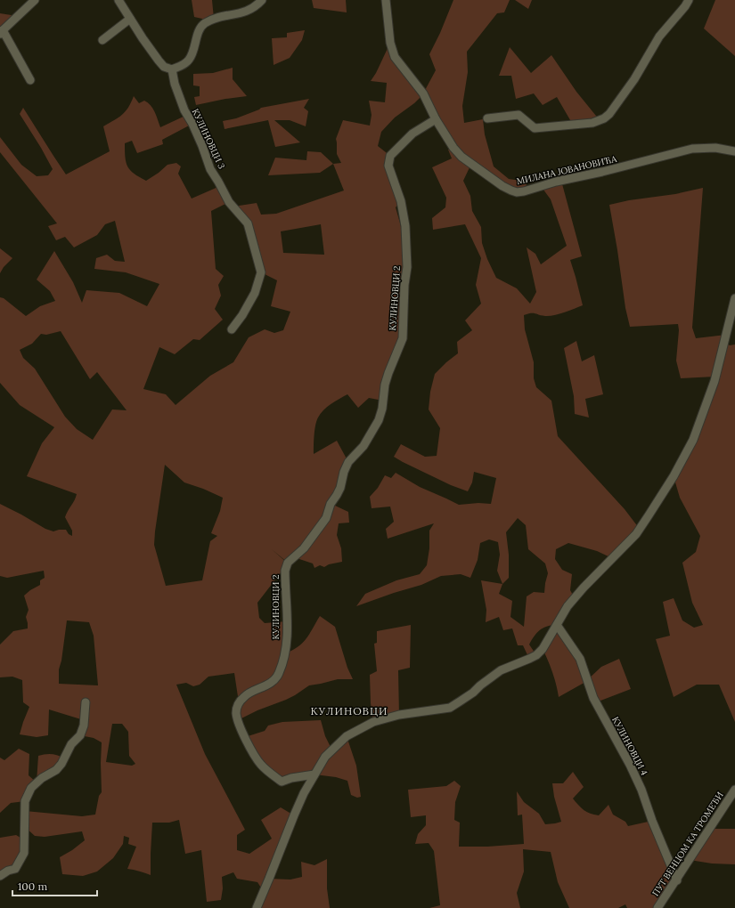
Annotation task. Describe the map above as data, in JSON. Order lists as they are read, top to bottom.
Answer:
{
  "streets": {
    "street": [
      "КУЛИНОВЦИ 3",
      "МИЛАНА ЈОВАНОВИЋА",
      "КУЛИНОВЦИ 2",
      "КУЛИНОВЦИ 4",
      "ПУТ ВЕНЦОМ КА ТРОМЕЂИ"
    ]
  },
  "crossings": [
    ["МИЛАНА ЈОВАНОВИЋА", "КУЛИНОВЦИ 2"],
    ["КУЛИНОВЦИ 4", "ПУТ ВЕНЦОМ КА ТРОМЕЂИ"]
  ],
  "districts": ["КУЛИНОВЦИ"],
  "scale_bar": "100 m"
}
